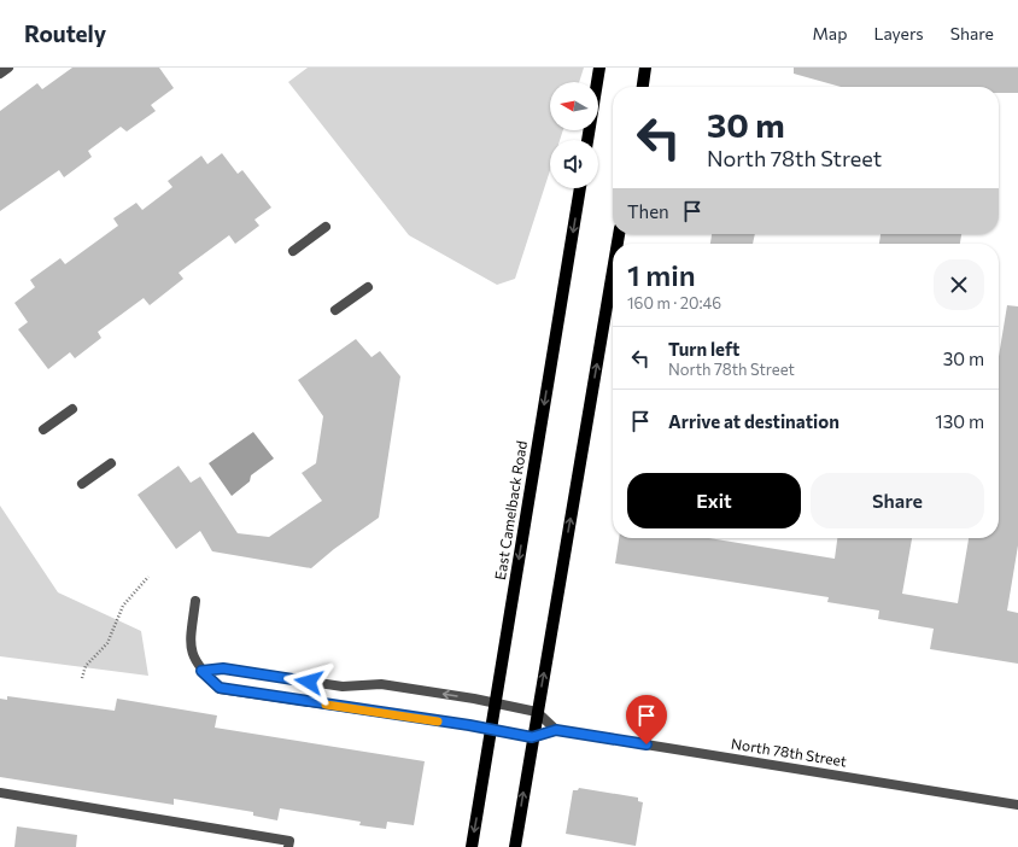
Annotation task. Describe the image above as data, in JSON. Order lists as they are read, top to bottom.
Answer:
{
  "streets": {
    "main road": ["East Camelback Road"],
    "street": ["North 78th Street"]
  },
  "crossings": [
    ["East Camelback Road", "North 78th Street"]
  ],
  "north": "left",
  "page": {
    "header": "Routely",
    "nav": ["Map", "Layers", "Share"],
    "turn": ["30 m", "North 78th Street"],
    "then": "Then",
    "heading": ["1 min", "160 m · 20:46"],
    "list": [
      {
        "name": "Turn left",
        "note": "North 78th Street",
        "value": "30 m"
      },
      {
        "name": "Arrive at destination",
        "value": "130 m"
      }
    ],
    "buttons": ["Exit", "Share"]
  }
}
